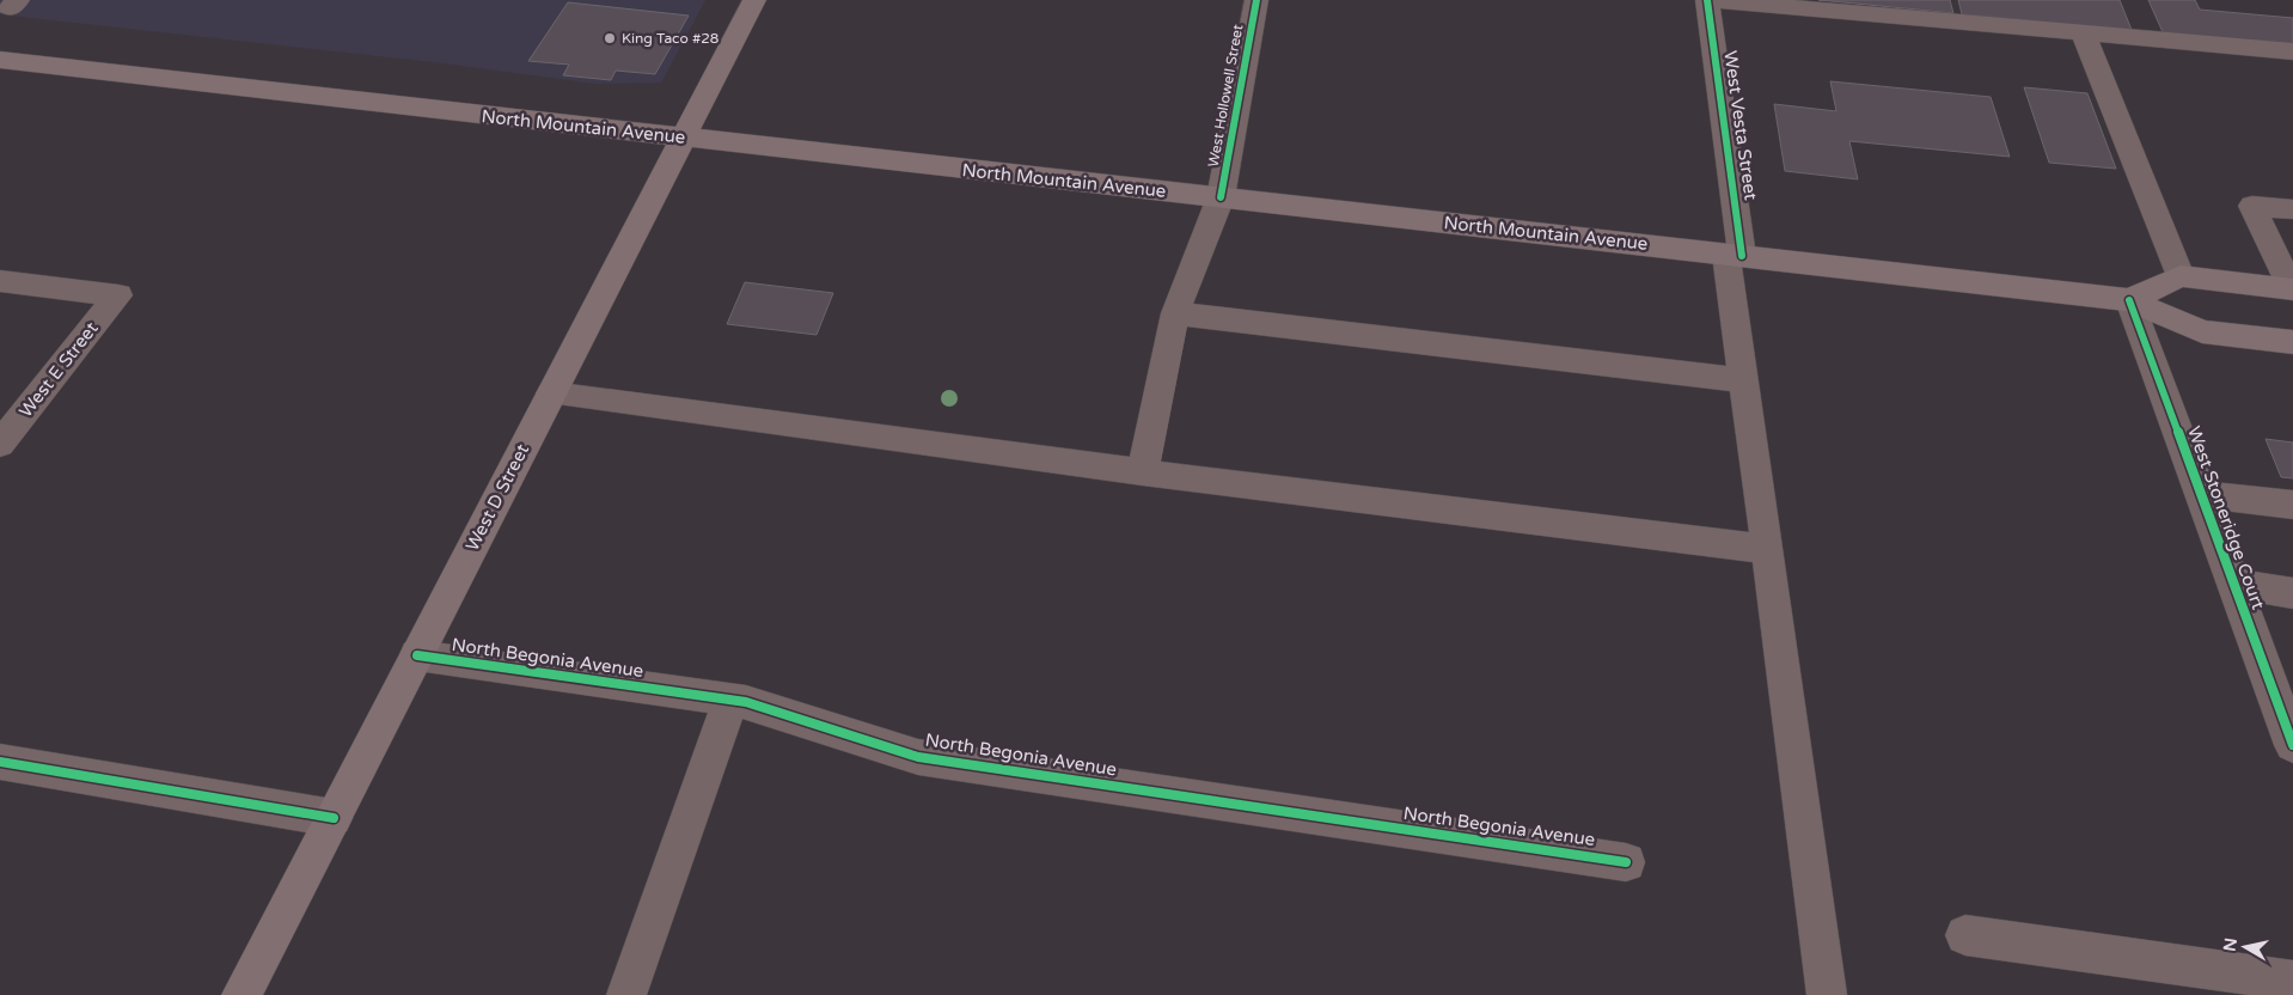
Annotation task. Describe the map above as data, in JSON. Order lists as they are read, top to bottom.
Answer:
{
  "streets": {
    "main road": ["North Mountain Avenue", "West D Street"],
    "street": [
      "West Hollowell Street",
      "West Vesta Street",
      "West E Street",
      "West Stoneridge Court",
      "North Begonia Avenue"
    ]
  },
  "crossings": [
    ["West Hollowell Street", "North Mountain Avenue"],
    ["West Vesta Street", "North Mountain Avenue"],
    ["North Mountain Avenue", "West D Street"],
    ["North Mountain Avenue", "West Stoneridge Court"],
    ["West D Street", "North Begonia Avenue"]
  ],
  "places": ["King Taco #28"],
  "north": "left"
}
